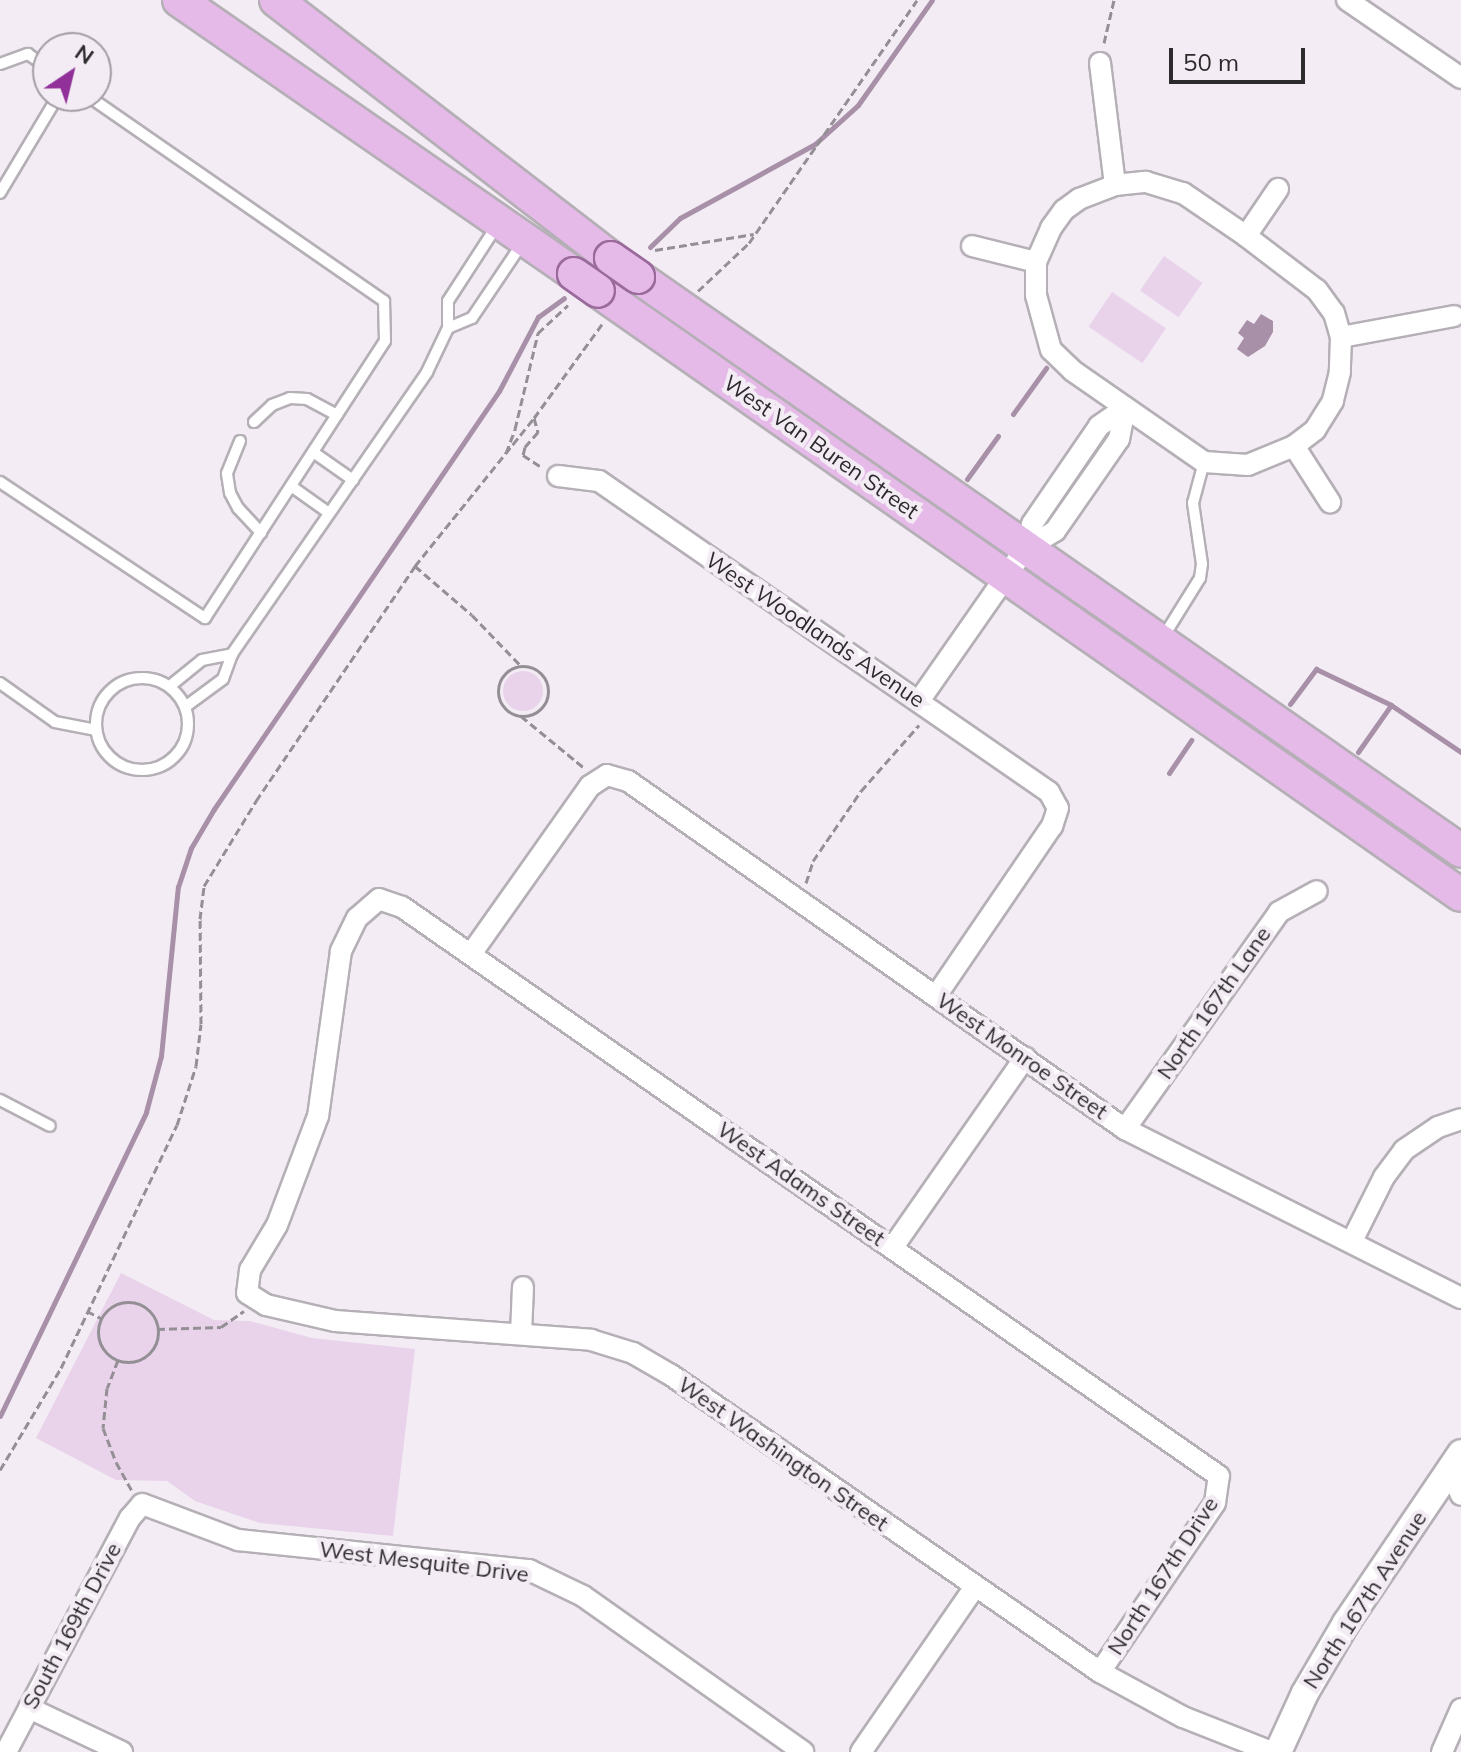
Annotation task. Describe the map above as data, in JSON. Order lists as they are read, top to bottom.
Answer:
{
  "streets": {
    "main road": ["West Van Buren Street"],
    "street": [
      "West Woodlands Avenue",
      "North 167th Lane",
      "West Monroe Street",
      "West Adams Street",
      "West Washington Street",
      "West Mesquite Drive",
      "North 167th Drive",
      "North 167th Avenue",
      "South 169th Drive"
    ]
  },
  "crossings": [
    ["West Woodlands Avenue", "West Monroe Street"],
    ["North 167th Lane", "West Monroe Street"],
    ["West Adams Street", "West Washington Street"],
    ["West Adams Street", "North 167th Drive"],
    ["West Washington Street", "North 167th Drive"],
    ["West Mesquite Drive", "South 169th Drive"]
  ],
  "scale_bar": "50 m",
  "north": "top right"
}
